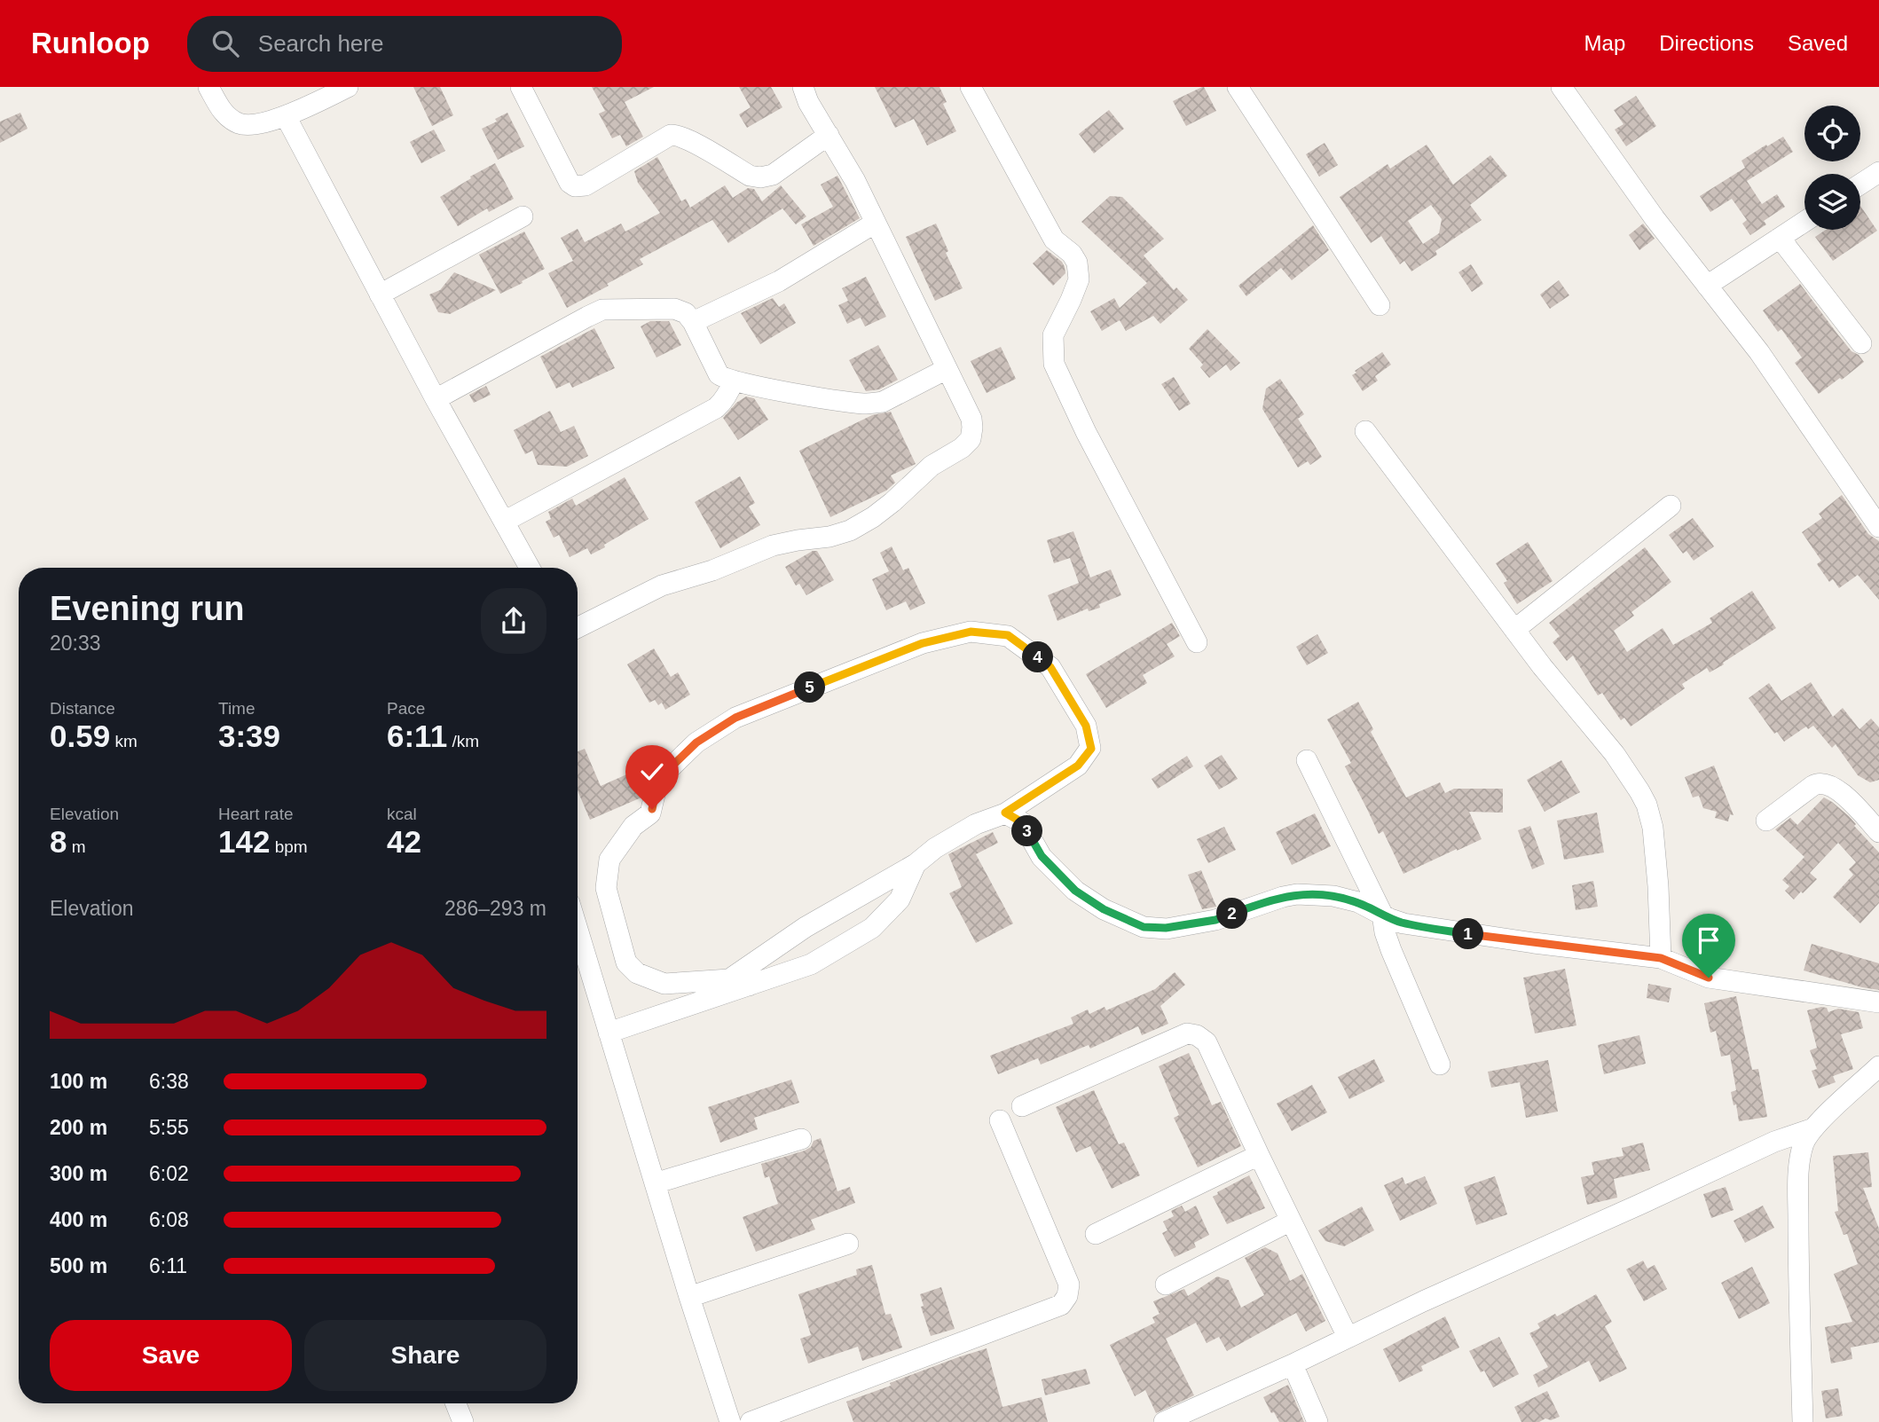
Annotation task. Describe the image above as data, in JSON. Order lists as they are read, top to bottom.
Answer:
{
  "page": {
    "header": "Runloop",
    "search": "Search here",
    "nav": ["Map", "Directions", "Saved"],
    "heading": ["Evening run", "20:33"],
    "pins": [
      "4",
      "5",
      "3",
      "2",
      "1"
    ],
    "stats": [
      ["Distance", "0.59 km"],
      ["Time", "3:39"],
      ["Pace", "6:11 /km"],
      ["Elevation", "8 m"],
      ["Heart rate", "142 bpm"],
      ["kcal", "42"]
    ],
    "chart": ["Elevation", "286–293 m"],
    "list": [
      {
        "name": "100 m",
        "note": "6:38"
      },
      {
        "name": "200 m",
        "note": "5:55"
      },
      {
        "name": "300 m",
        "note": "6:02"
      },
      {
        "name": "400 m",
        "note": "6:08"
      },
      {
        "name": "500 m",
        "note": "6:11"
      }
    ],
    "buttons": ["Save", "Share"]
  }
}
